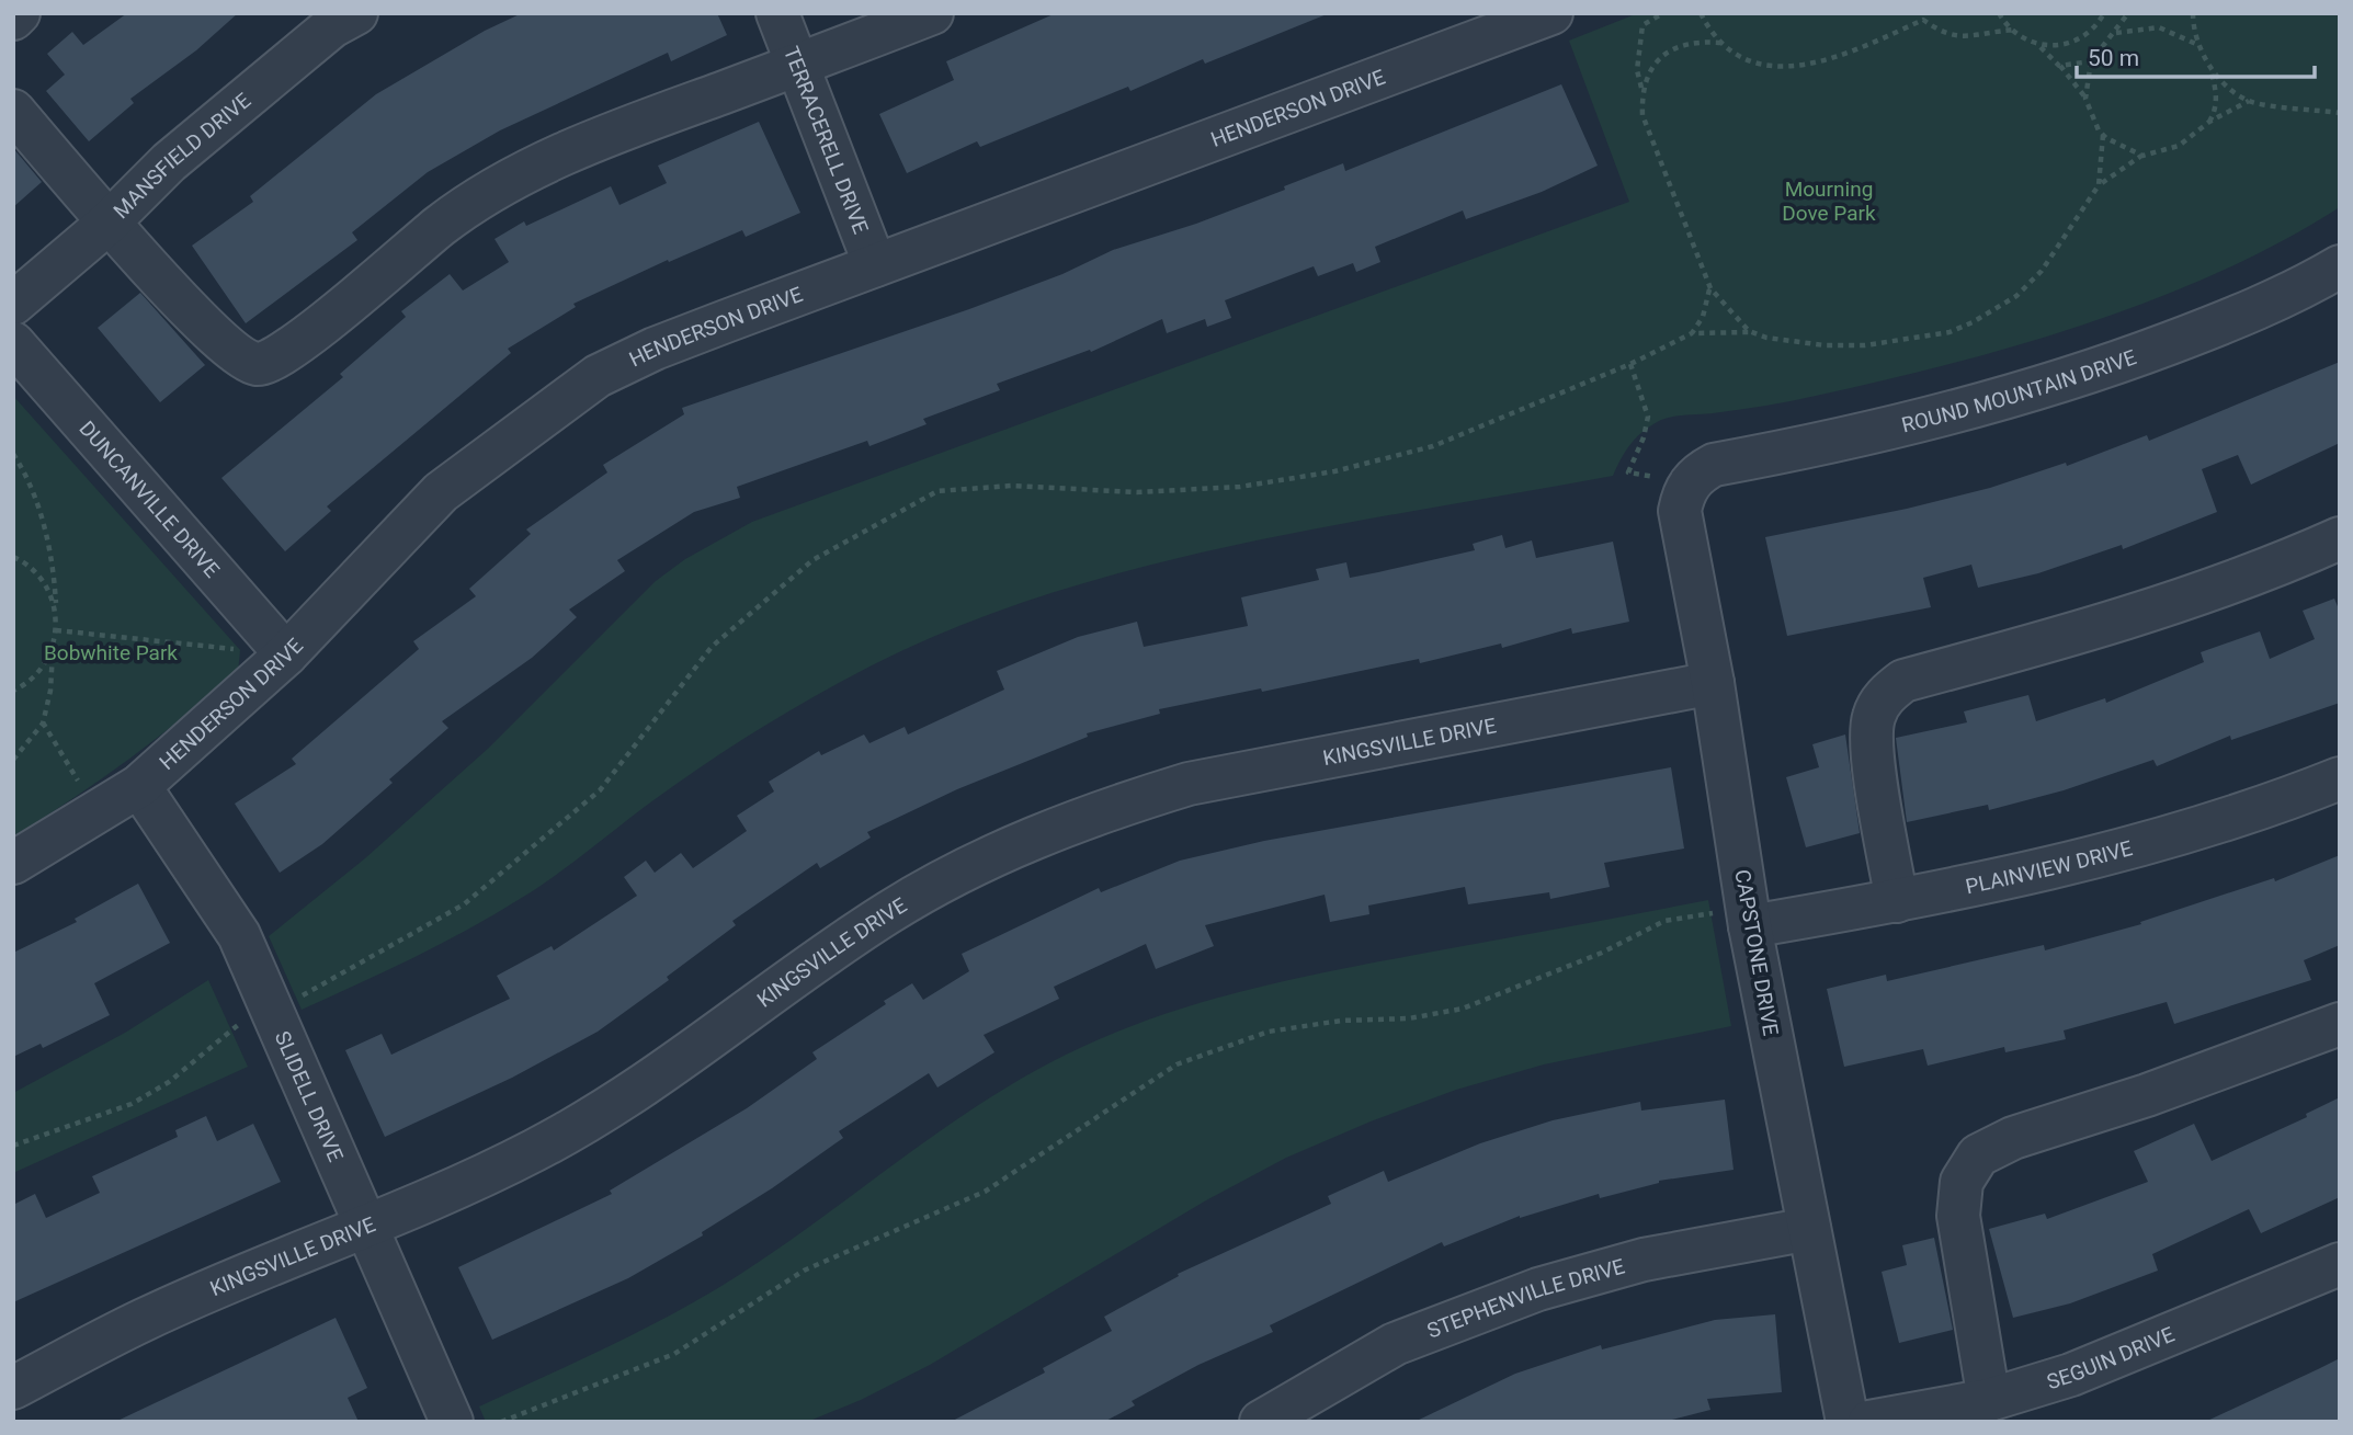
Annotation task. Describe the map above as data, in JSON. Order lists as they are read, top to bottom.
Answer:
{
  "streets": {
    "street": [
      "HENDERSON DRIVE",
      "TERRACERELL DRIVE",
      "MANSFIELD DRIVE",
      "ROUND MOUNTAIN DRIVE",
      "DUNCANVILLE DRIVE",
      "KINGSVILLE DRIVE",
      "PLAINVIEW DRIVE",
      "CAPSTONE DRIVE",
      "SLIDELL DRIVE",
      "STEPHENVILLE DRIVE",
      "SEGUIN DRIVE"
    ]
  },
  "crossings": [
    ["HENDERSON DRIVE", "TERRACERELL DRIVE"],
    ["HENDERSON DRIVE", "DUNCANVILLE DRIVE"],
    ["HENDERSON DRIVE", "SLIDELL DRIVE"],
    ["ROUND MOUNTAIN DRIVE", "CAPSTONE DRIVE"],
    ["KINGSVILLE DRIVE", "CAPSTONE DRIVE"],
    ["KINGSVILLE DRIVE", "SLIDELL DRIVE"],
    ["PLAINVIEW DRIVE", "CAPSTONE DRIVE"],
    ["CAPSTONE DRIVE", "STEPHENVILLE DRIVE"]
  ],
  "parks": ["Mourning Dove Park", "Bobwhite Park"],
  "scale_bar": "50 m"
}
